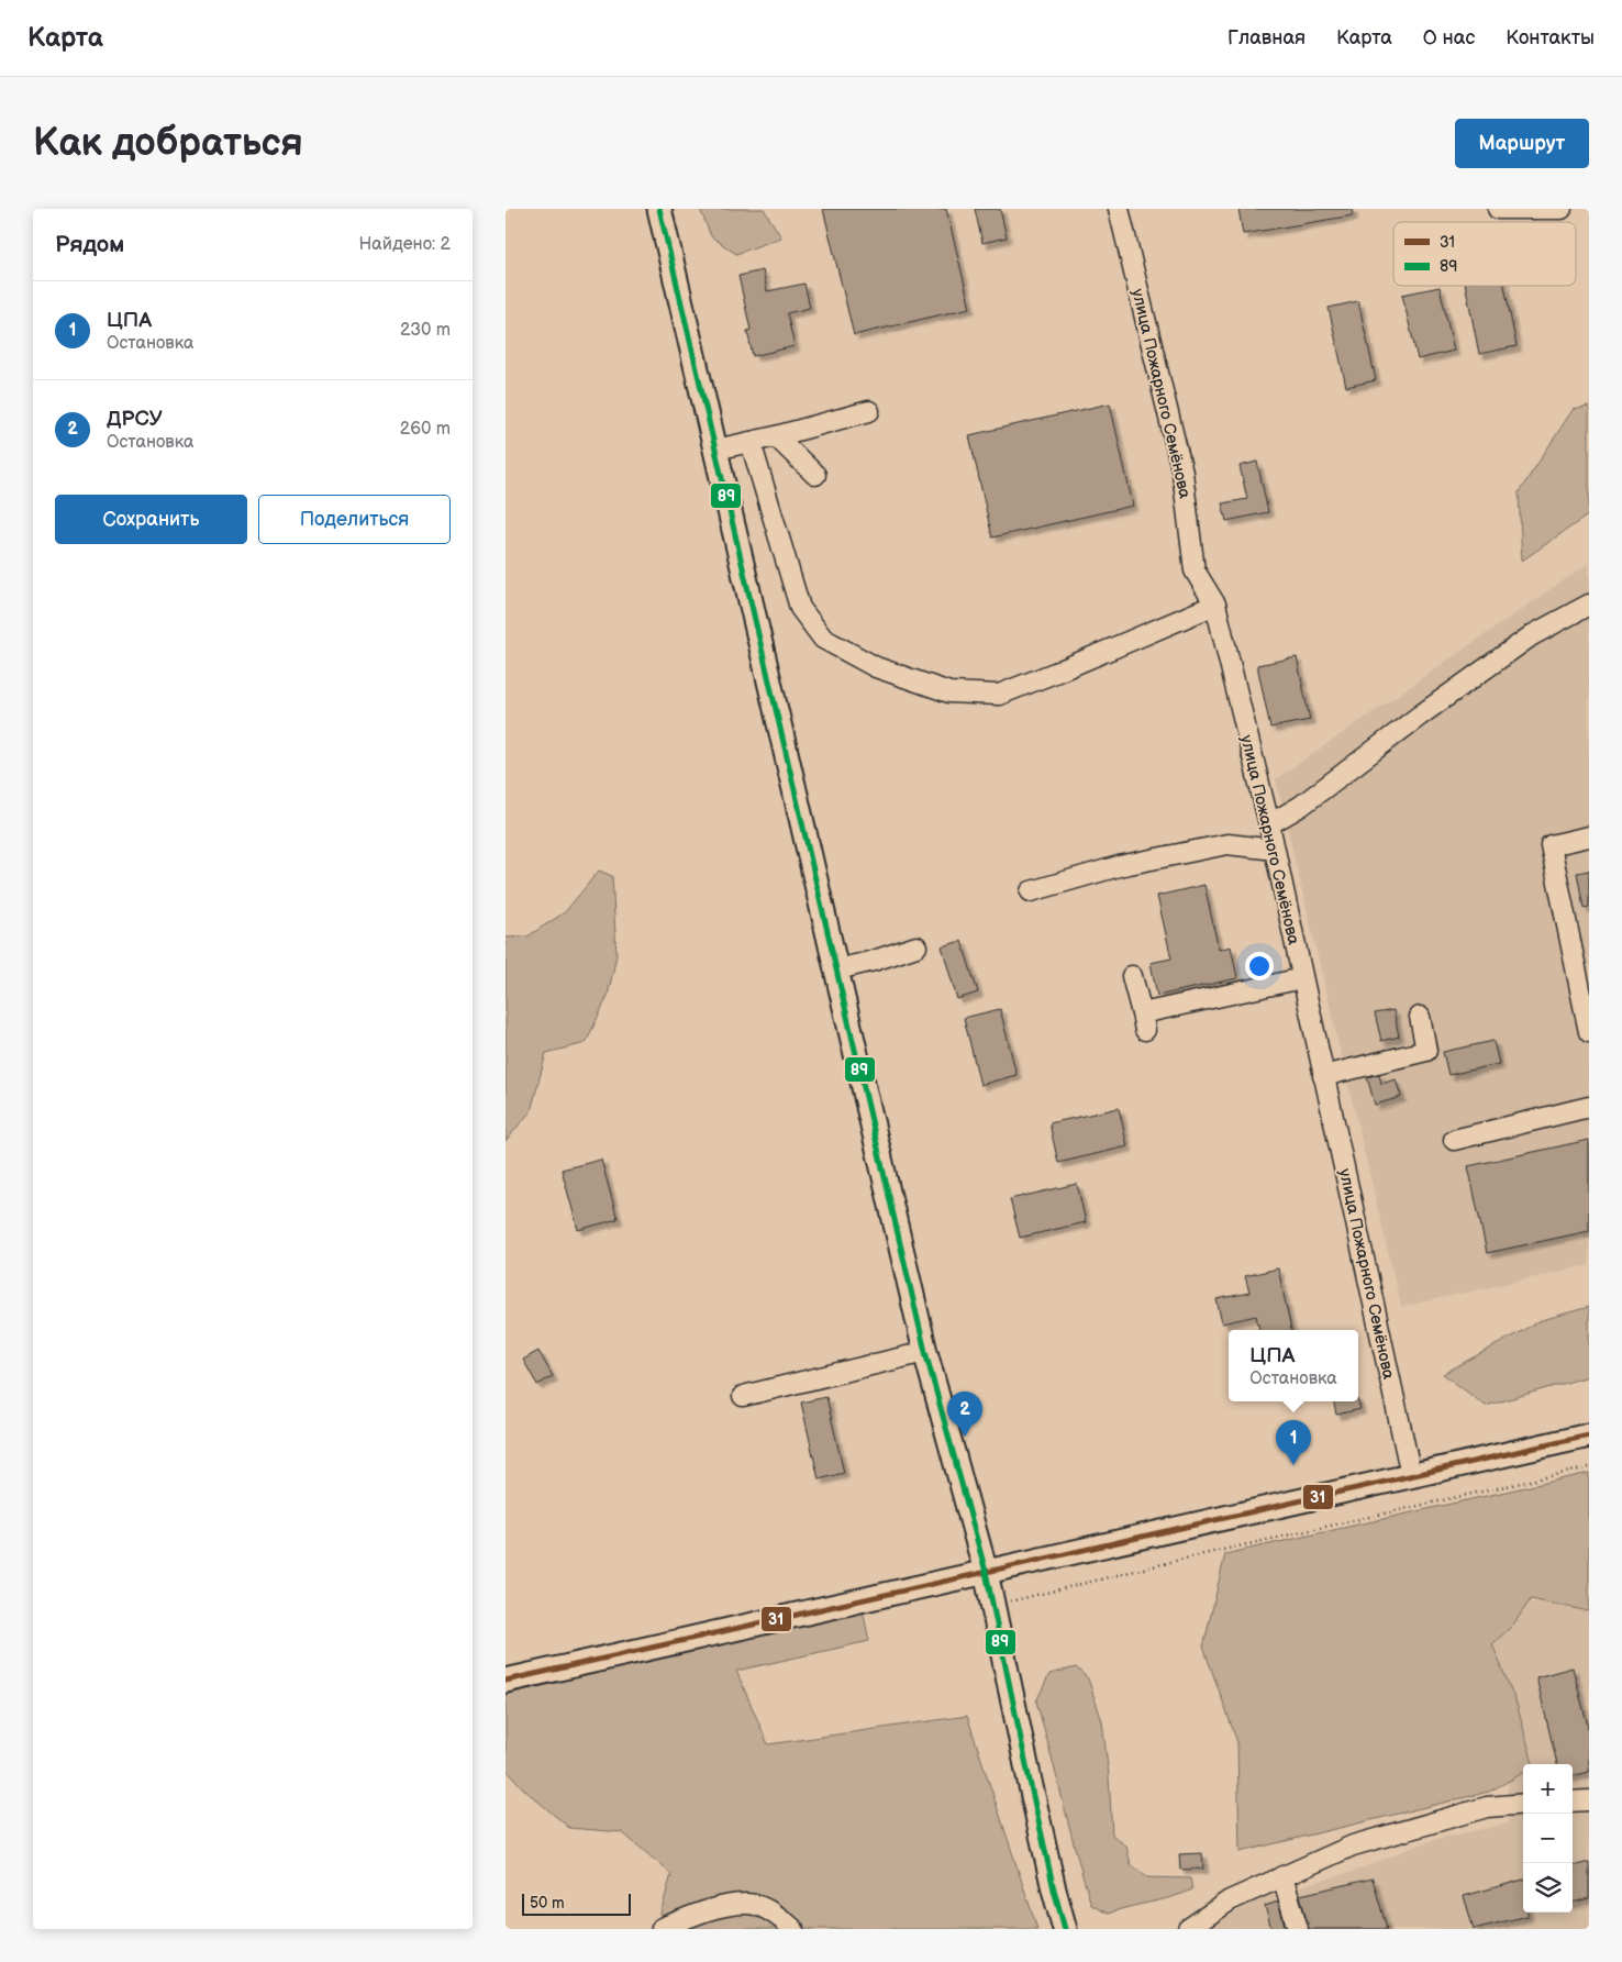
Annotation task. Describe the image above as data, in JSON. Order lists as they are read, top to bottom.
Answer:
{
  "streets": {
    "street": ["улица Пожарного Семёнова"]
  },
  "lines": ["transit line 89", "transit line 31"],
  "legend": ["31", "89"],
  "scale_bar": "50 m",
  "page": {
    "header": "Карта",
    "nav": [
      "Главная",
      "Карта",
      "О нас",
      "Контакты"
    ],
    "buttons": [
      "Маршрут",
      ["Сохранить", "Поделиться"]
    ],
    "title": "Как добраться",
    "heading": ["Рядом", "Найдено: 2"],
    "list": [
      {
        "mark": "1",
        "name": "ЦПА",
        "note": "Остановка",
        "value": "230 m"
      },
      {
        "mark": "2",
        "name": "ДРСУ",
        "note": "Остановка",
        "value": "260 m"
      }
    ],
    "popup": ["ЦПА", "Остановка"],
    "pins": ["2", "1"],
    "map_buttons": ["+", "−"],
    "scale": "50 m"
  }
}
